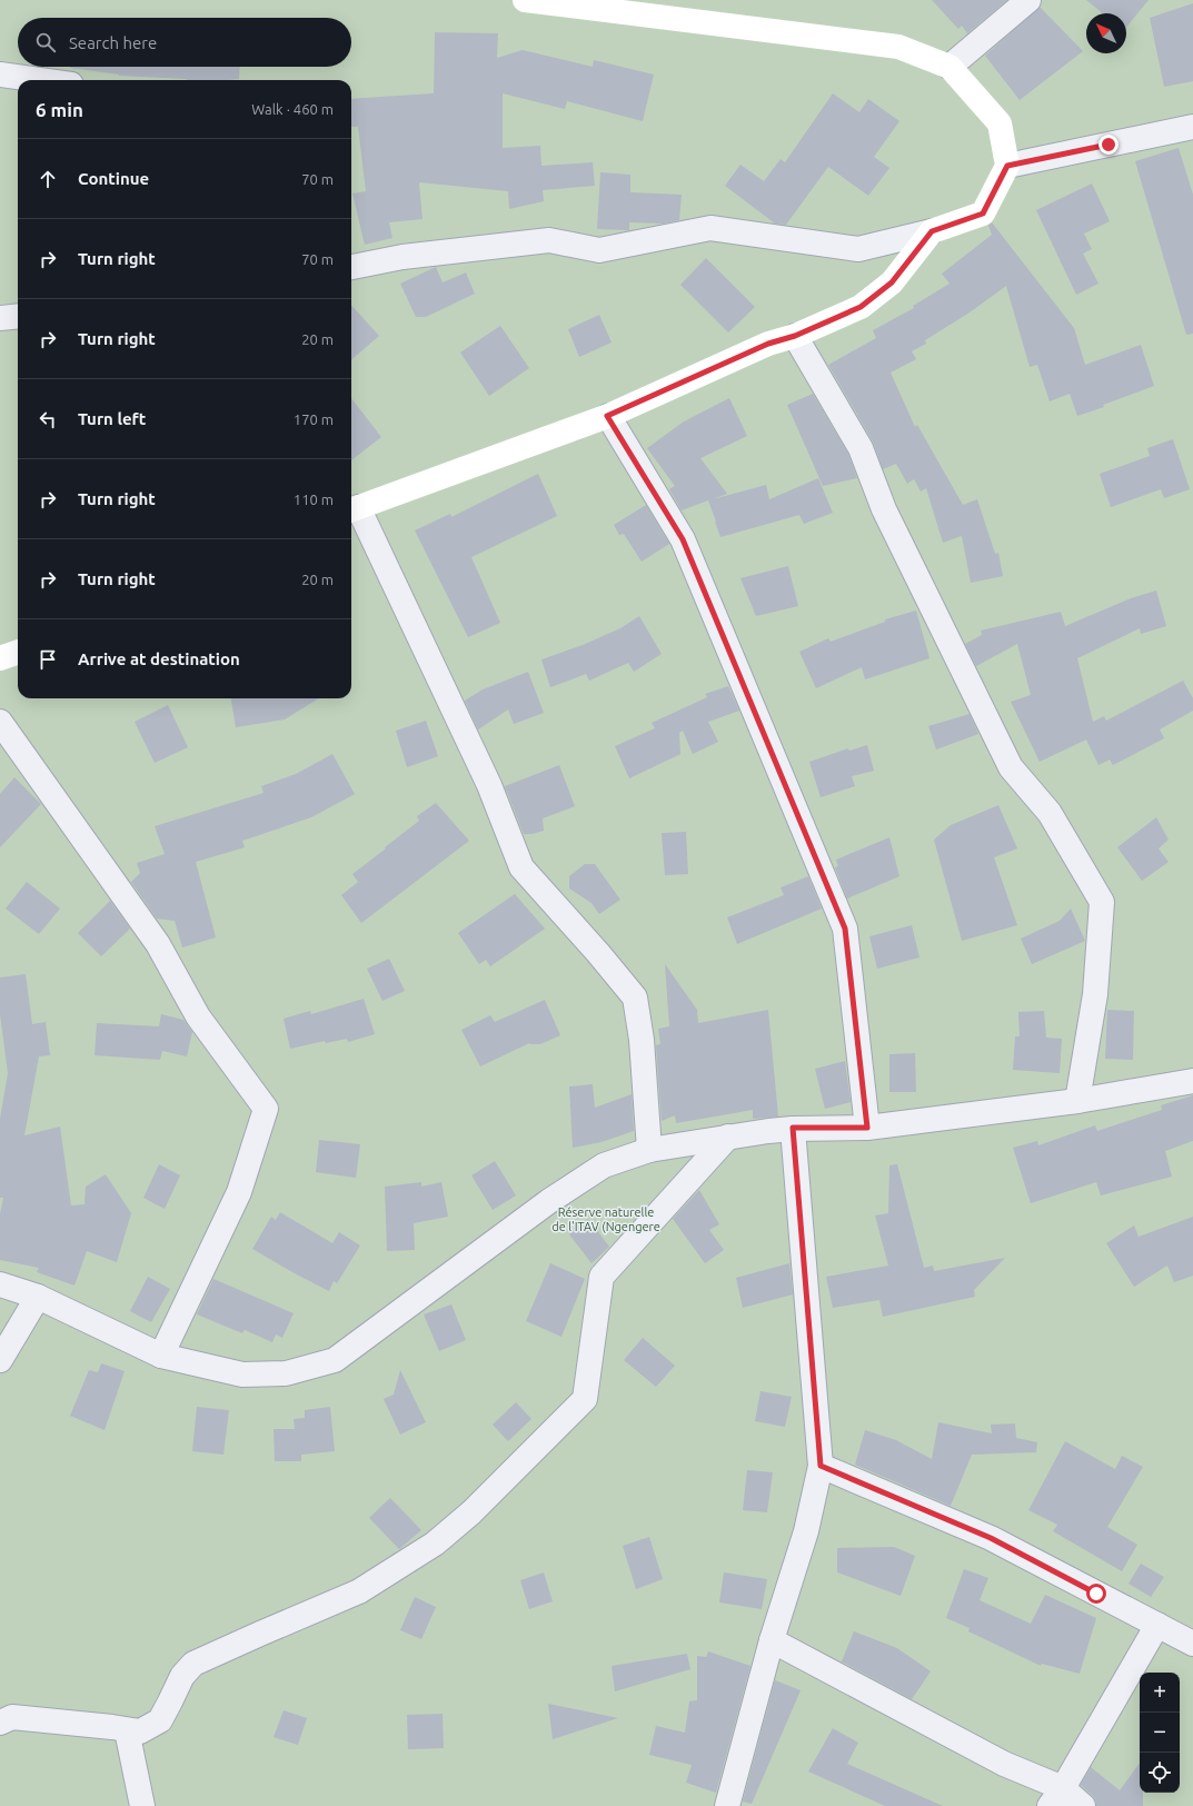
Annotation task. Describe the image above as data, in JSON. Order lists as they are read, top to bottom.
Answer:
{
  "parks": ["Réserve naturelle de l'ITAV (Ngengere"],
  "north": "top left",
  "page": {
    "search": "Search here",
    "heading": ["6 min", "Walk · 460 m"],
    "list": [
      ["Continue", "70 m"],
      ["Turn right", "70 m"],
      ["Turn right", "20 m"],
      ["Turn left", "170 m"],
      ["Turn right", "110 m"],
      ["Turn right", "20 m"],
      "Arrive at destination"
    ],
    "map_buttons": ["+", "−"]
  }
}
